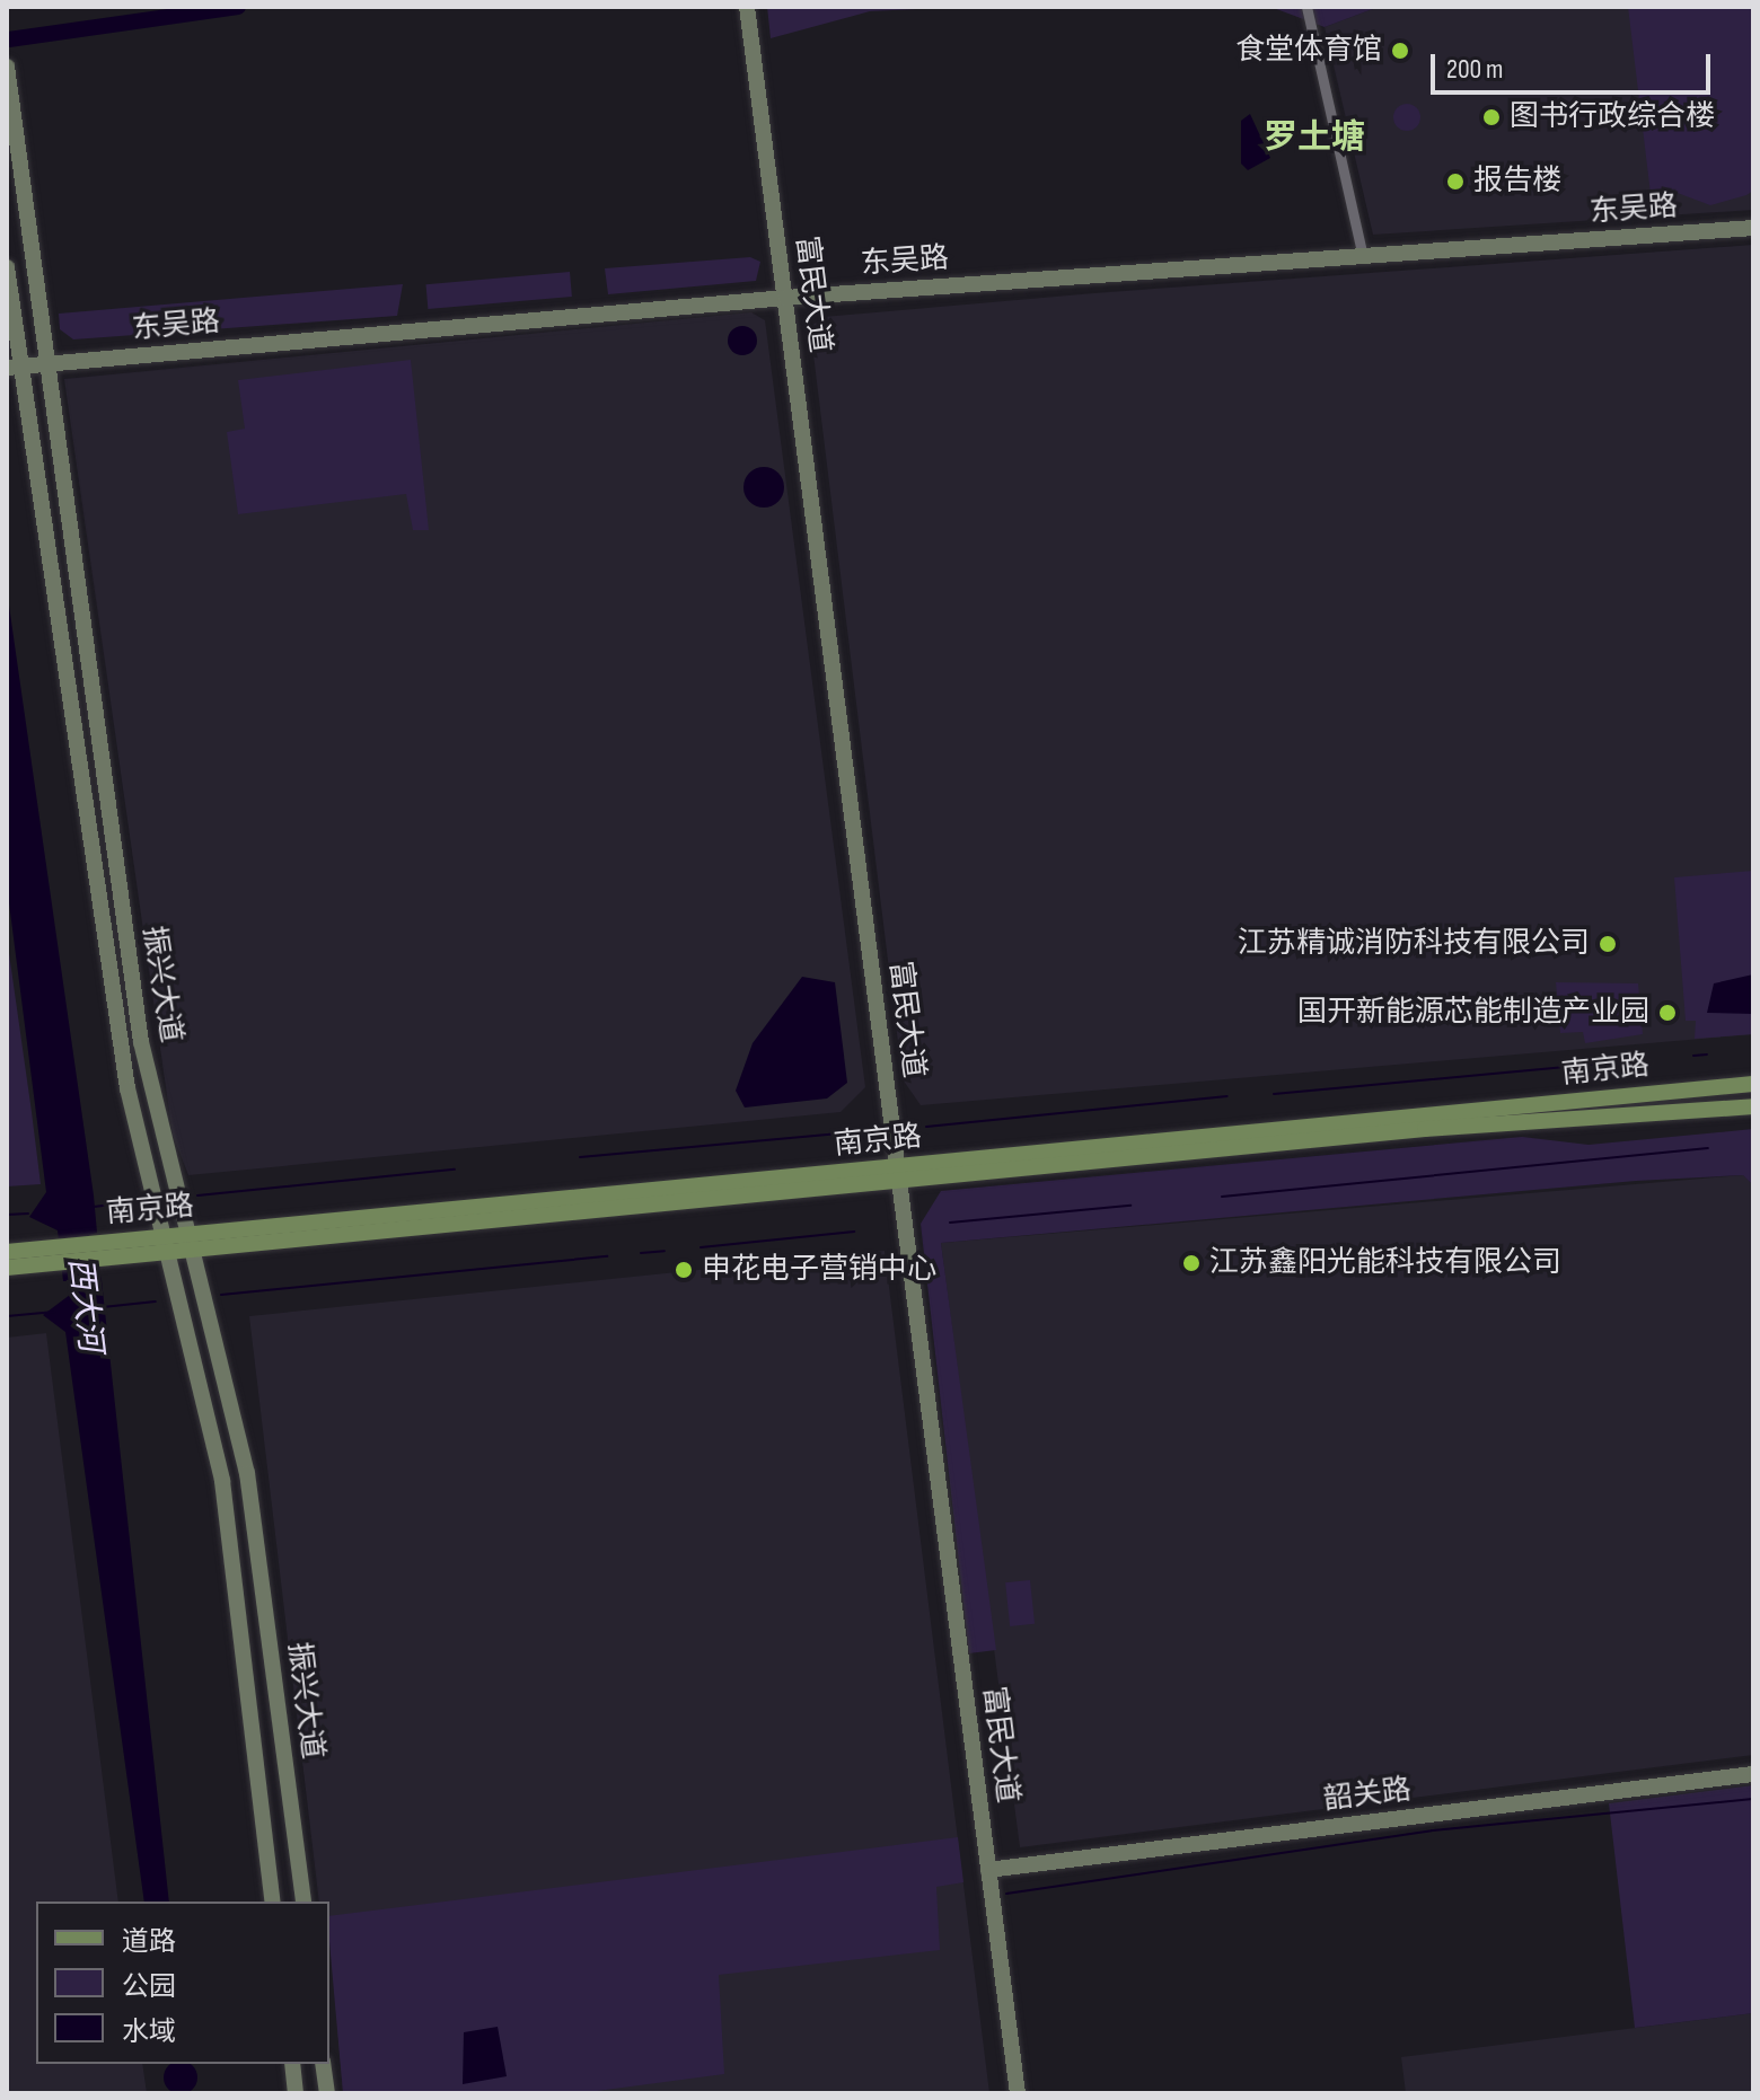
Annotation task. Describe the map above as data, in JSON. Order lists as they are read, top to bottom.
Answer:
{
  "streets": {
    "main road": ["南京路"],
    "street": [
      "东吴路",
      "富民大道",
      "振兴大道",
      "韶关路"
    ]
  },
  "crossings": [
    ["东吴路", "富民大道"],
    ["东吴路", "振兴大道"],
    ["富民大道", "南京路"],
    ["富民大道", "韶关路"],
    ["振兴大道", "南京路"]
  ],
  "districts": ["罗土塘"],
  "water": ["西大河"],
  "places": [
    "食堂体育馆",
    "图书行政综合楼",
    "报告楼",
    "江苏精诚消防科技有限公司",
    "国开新能源芯能制造产业园",
    "江苏鑫阳光能科技有限公司",
    "申花电子营销中心"
  ],
  "legend": ["道路", "公园", "水域"],
  "scale_bar": "200 m"
}
